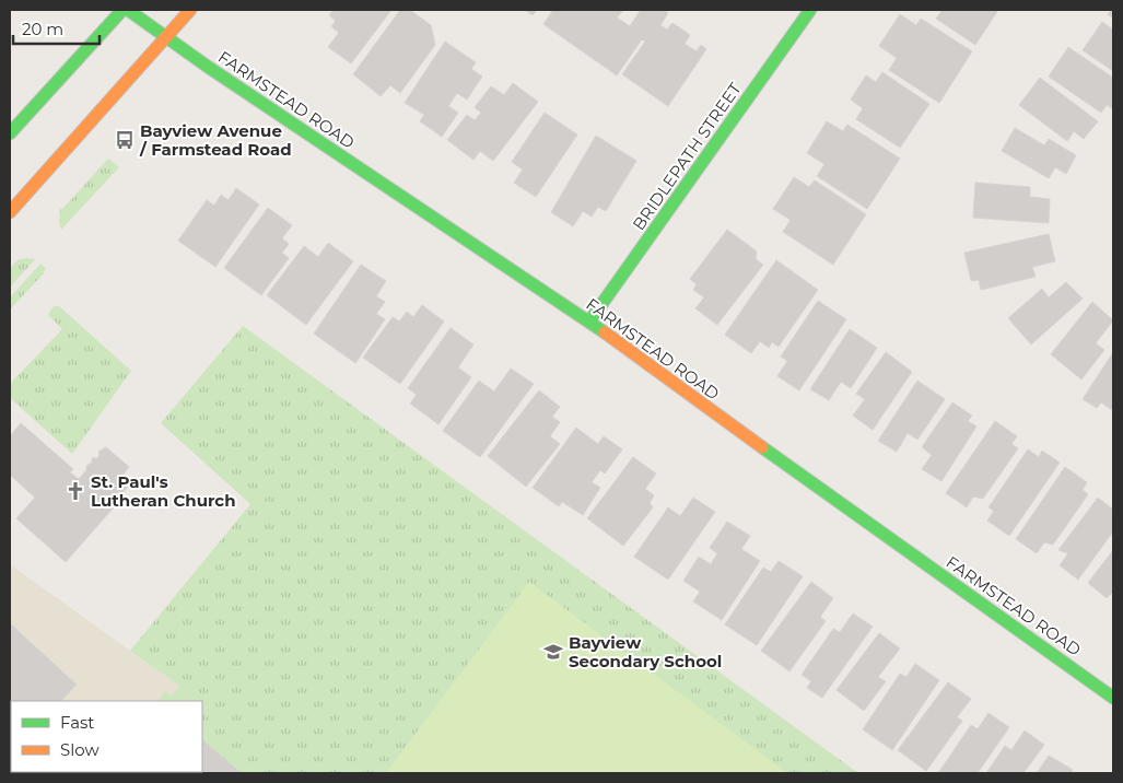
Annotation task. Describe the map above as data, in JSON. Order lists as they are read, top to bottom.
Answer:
{
  "streets": {
    "street": ["FARMSTEAD ROAD", "BRIDLEPATH STREET"]
  },
  "crossings": [
    ["FARMSTEAD ROAD", "BRIDLEPATH STREET"]
  ],
  "places": {
    "bus stop": ["Bayview Avenue / Farmstead Road"],
    "church": ["St. Paul's Lutheran Church"],
    "school or university": ["Bayview Secondary School"]
  },
  "legend": ["Fast", "Slow"],
  "scale_bar": "20 m"
}
